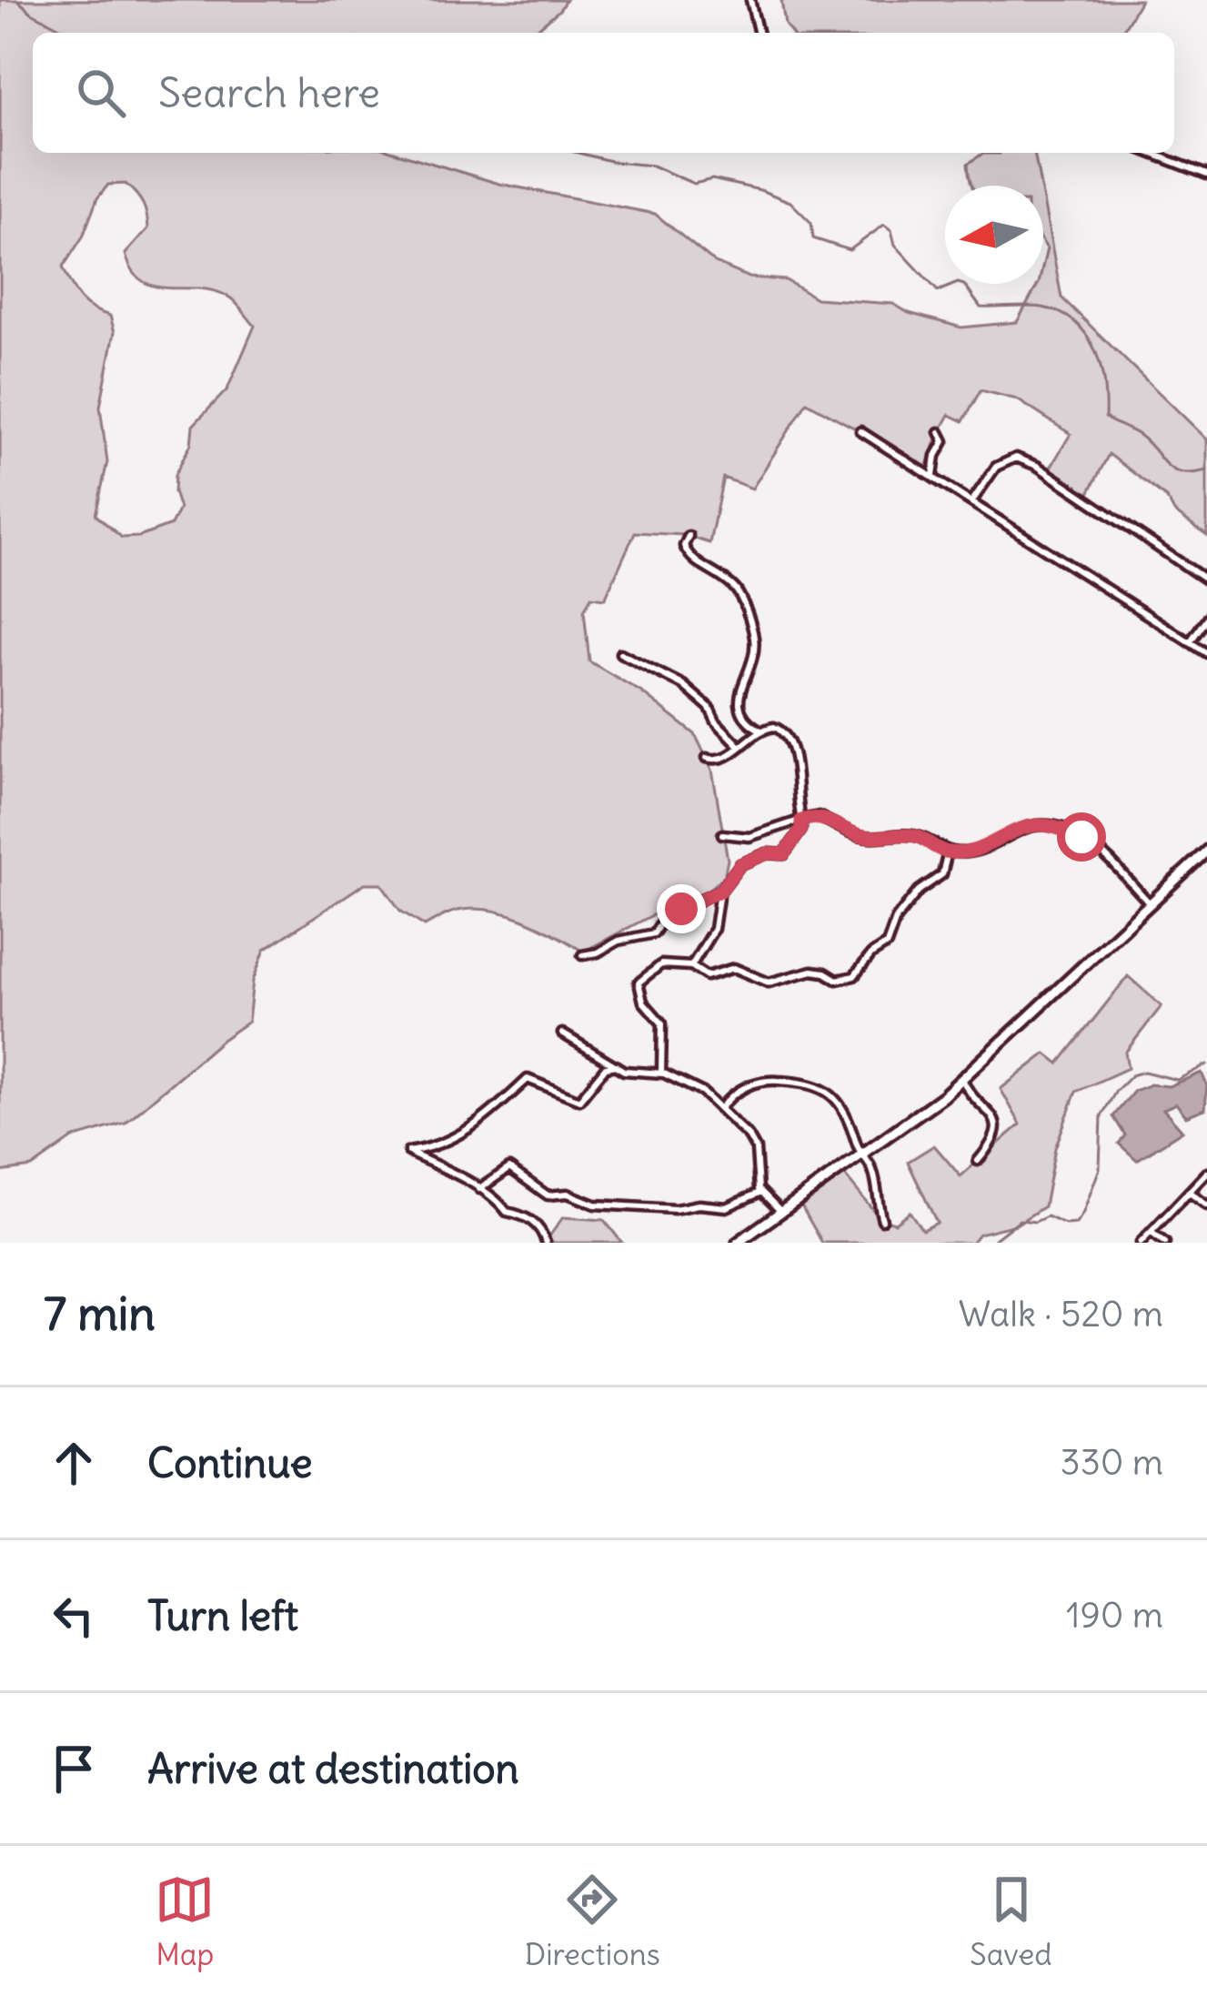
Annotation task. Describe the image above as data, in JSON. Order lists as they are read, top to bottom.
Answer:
{
  "north": "left",
  "page": {
    "search": "Search here",
    "heading": ["7 min", "Walk · 520 m"],
    "list": [
      ["Continue", "330 m"],
      ["Turn left", "190 m"],
      "Arrive at destination"
    ],
    "nav": ["Map", "Directions", "Saved"]
  }
}
